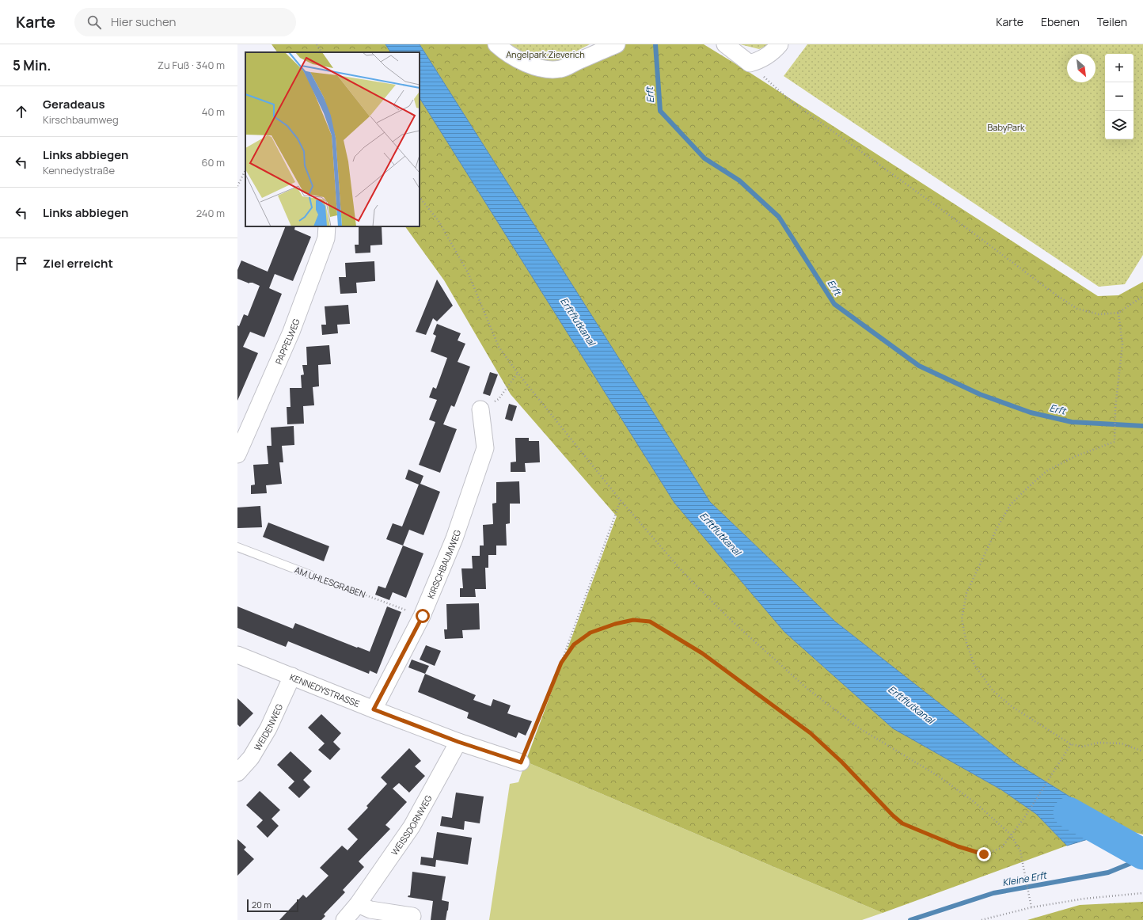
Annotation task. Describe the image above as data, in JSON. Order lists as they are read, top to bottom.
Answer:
{
  "streets": {
    "street": [
      "PAPPELWEG",
      "KIRSCHBAUMWEG",
      "KENNEDYSTRASSE",
      "WEIDENWEG",
      "WEISSDORNWEG"
    ],
    "lane": ["AM UHLESGRABEN"]
  },
  "crossings": [
    ["KIRSCHBAUMWEG", "AM UHLESGRABEN"],
    ["KIRSCHBAUMWEG", "KENNEDYSTRASSE"],
    ["KENNEDYSTRASSE", "WEIDENWEG"],
    ["KENNEDYSTRASSE", "WEISSDORNWEG"]
  ],
  "water": ["Erft", "Erftflutkanal", "Kleine Erft"],
  "parks": ["Angelpark Zieverich", "BabyPark"],
  "scale_bar": "20 m",
  "north": "bottom right",
  "page": {
    "header": "Karte",
    "search": "Hier suchen",
    "nav": ["Karte", "Ebenen", "Teilen"],
    "heading": ["5 Min.", "Zu Fuß · 340 m"],
    "map_buttons": ["+", "−"],
    "list": [
      ["Geradeaus", "Kirschbaumweg", "40 m"],
      ["Links abbiegen", "Kennedystraße", "60 m"],
      ["Links abbiegen", "240 m"],
      "Ziel erreicht"
    ],
    "scale": "20 m"
  }
}
